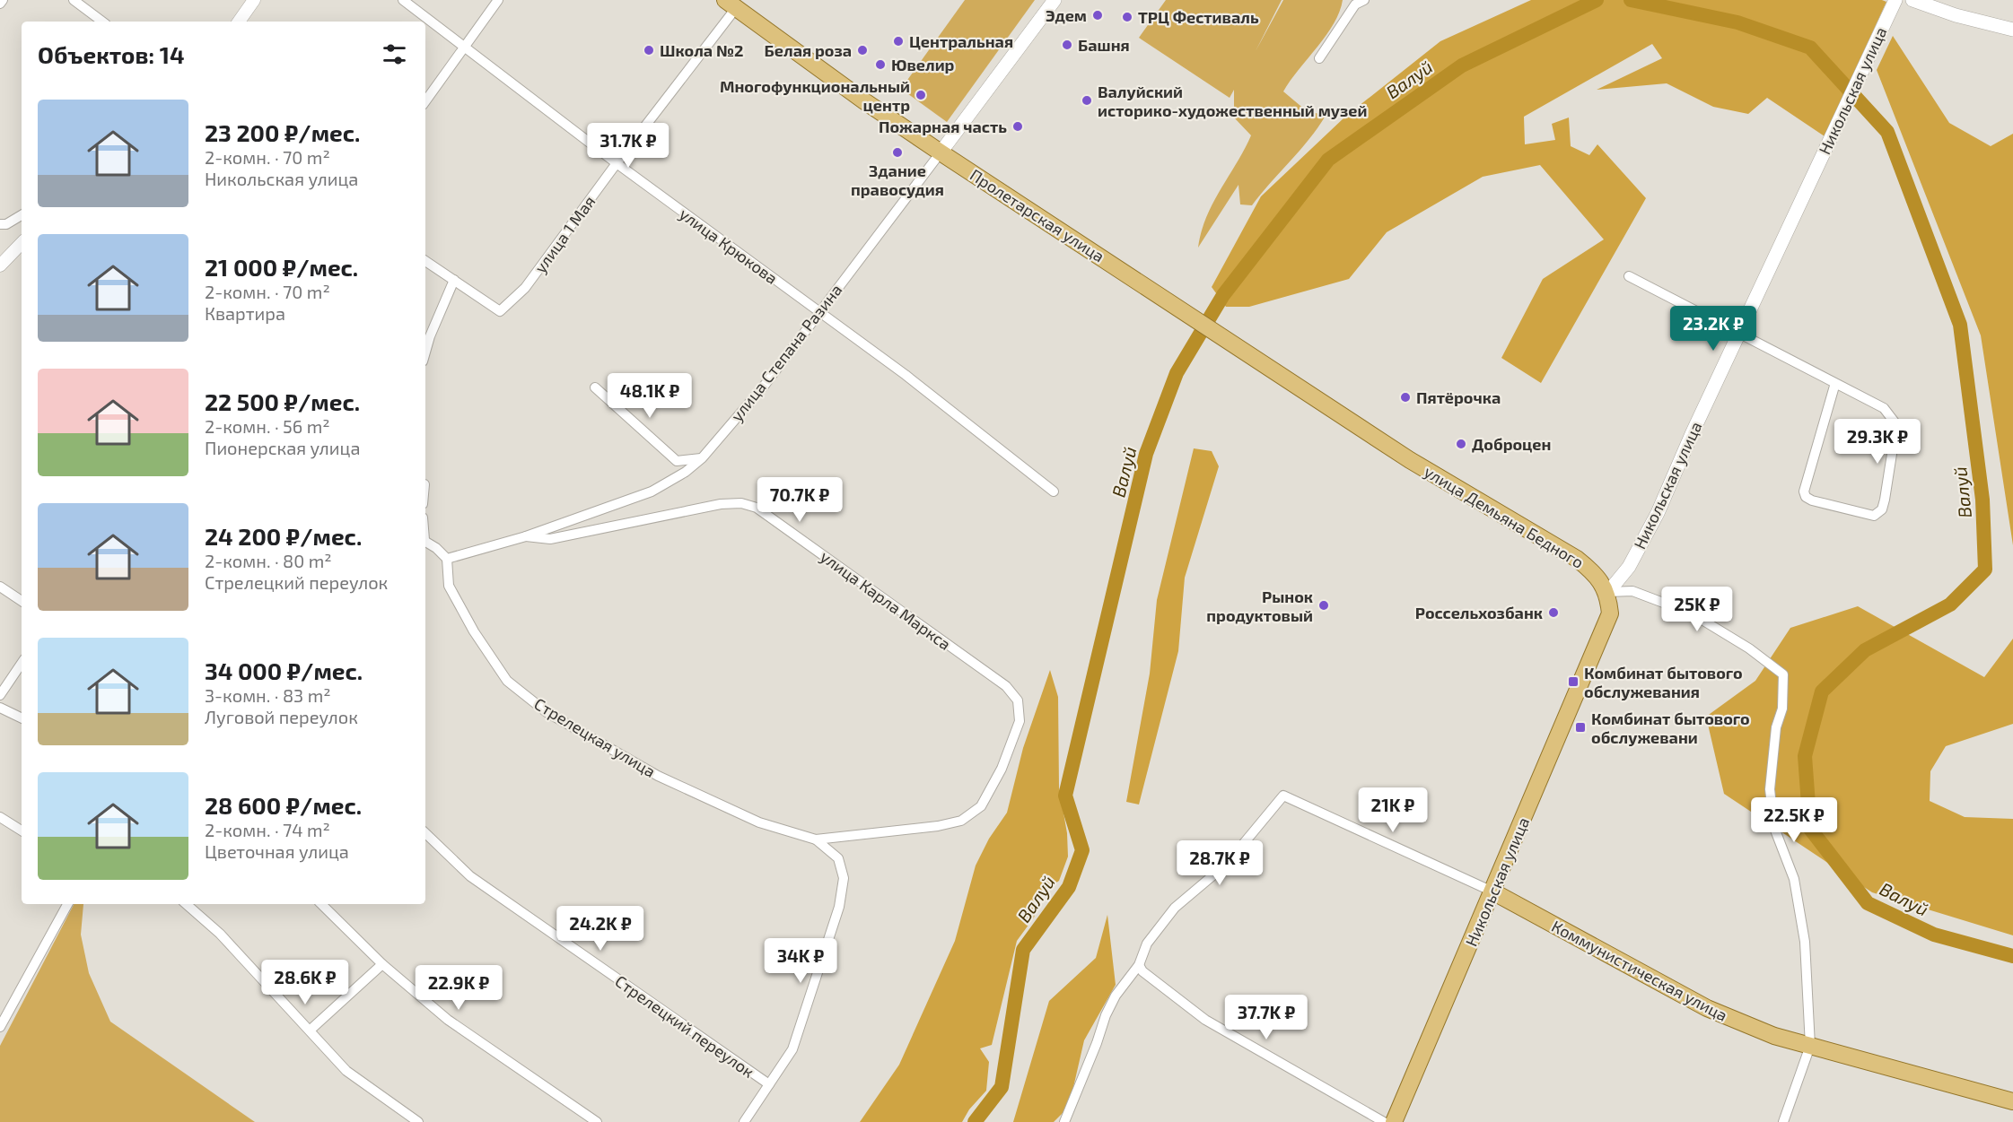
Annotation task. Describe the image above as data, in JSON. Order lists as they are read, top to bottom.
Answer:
{
  "streets": {
    "main road": [
      "Никольская улица",
      "Пролетарская улица",
      "улица Степана Разина",
      "улица Демьяна Бедного",
      "Коммунистическая улица"
    ],
    "street": [
      "улица 1 Мая",
      "улица Крюкова",
      "улица Карла Маркса",
      "Стрелецкая улица",
      "Стрелецкий переулок"
    ]
  },
  "crossings": [
    ["Никольская улица", "улица Демьяна Бедного"],
    ["Никольская улица", "Коммунистическая улица"],
    ["Пролетарская улица", "улица 1 Мая"],
    ["Пролетарская улица", "улица Степана Разина"],
    ["Пролетарская улица", "улица Демьяна Бедного"],
    ["улица 1 Мая", "улица Крюкова"],
    ["улица Крюкова", "улица Степана Разина"],
    ["улица Степана Разина", "улица Карла Маркса"],
    ["улица Степана Разина", "Стрелецкая улица"],
    ["улица Карла Маркса", "Стрелецкая улица"]
  ],
  "water": ["Валуй"],
  "places": {
    "other": [
      "Эдем",
      "ТРЦ Фестиваль",
      "Центральная",
      "Башня",
      "Школа №2",
      "Белая роза",
      "Ювелир",
      "Многофункциональный центр",
      "Валуйский историко-художественный музей",
      "Пожарная часть",
      "Здание правосудия",
      "Пятёрочка",
      "Доброцен",
      "Рынок продуктовый",
      "Россельхозбанк"
    ],
    "transit": ["Комбинат бытового обслужевания", "Комбинат бытового обслужевани"]
  },
  "page": {
    "heading": "Объектов: 14",
    "list": [
      {
        "name": "23 200 ₽/мес.",
        "note": "2-комн. · 70 m² · Никольская улица"
      },
      {
        "name": "21 000 ₽/мес.",
        "note": "2-комн. · 70 m² · Квартира"
      },
      {
        "name": "22 500 ₽/мес.",
        "note": "2-комн. · 56 m² · Пионерская улица"
      },
      {
        "name": "24 200 ₽/мес.",
        "note": "2-комн. · 80 m² · Стрелецкий переулок"
      },
      {
        "name": "34 000 ₽/мес.",
        "note": "3-комн. · 83 m² · Луговой переулок"
      },
      {
        "name": "28 600 ₽/мес.",
        "note": "2-комн. · 74 m² · Цветочная улица"
      }
    ],
    "price": [
      "31.7K ₽",
      "23.2K ₽",
      "48.1K ₽",
      "29.3K ₽",
      "70.7K ₽",
      "25K ₽",
      "21K ₽",
      "22.5K ₽",
      "28.7K ₽",
      "24.2K ₽",
      "34K ₽",
      "28.6K ₽",
      "22.9K ₽",
      "37.7K ₽"
    ]
  }
}
